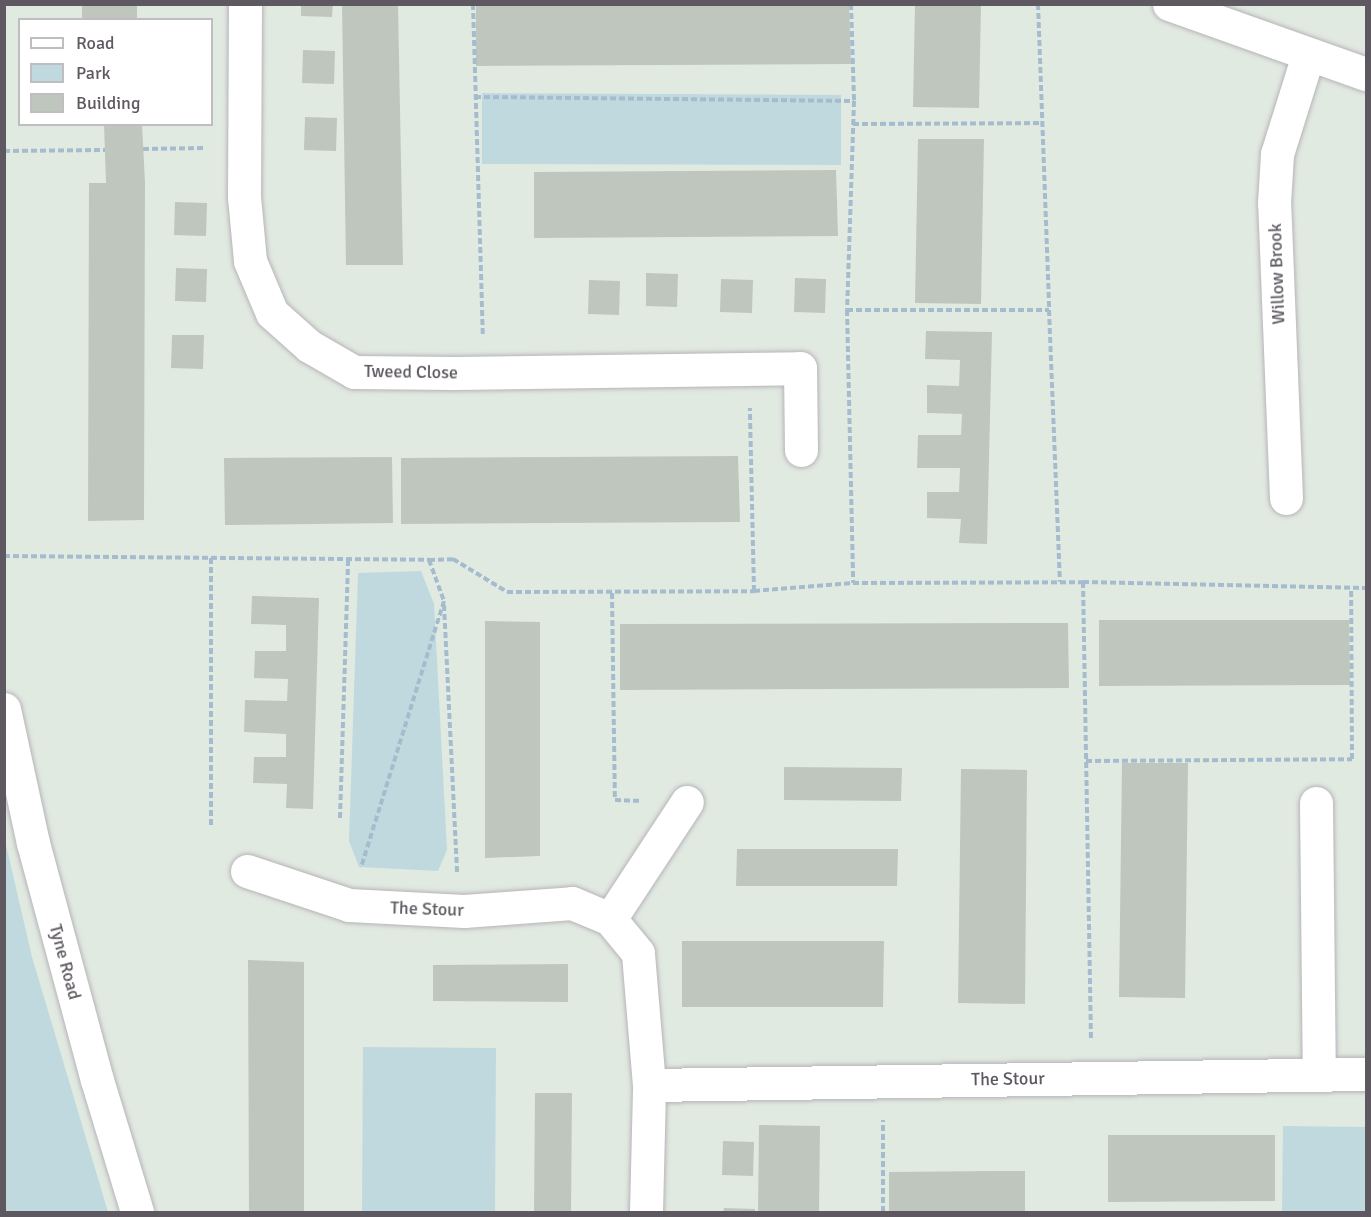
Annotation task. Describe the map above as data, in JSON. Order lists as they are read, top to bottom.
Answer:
{
  "streets": {
    "street": [
      "Willow Brook",
      "Tweed Close",
      "The Stour",
      "Tyne Road"
    ]
  },
  "legend": ["Road", "Park", "Building"]
}
